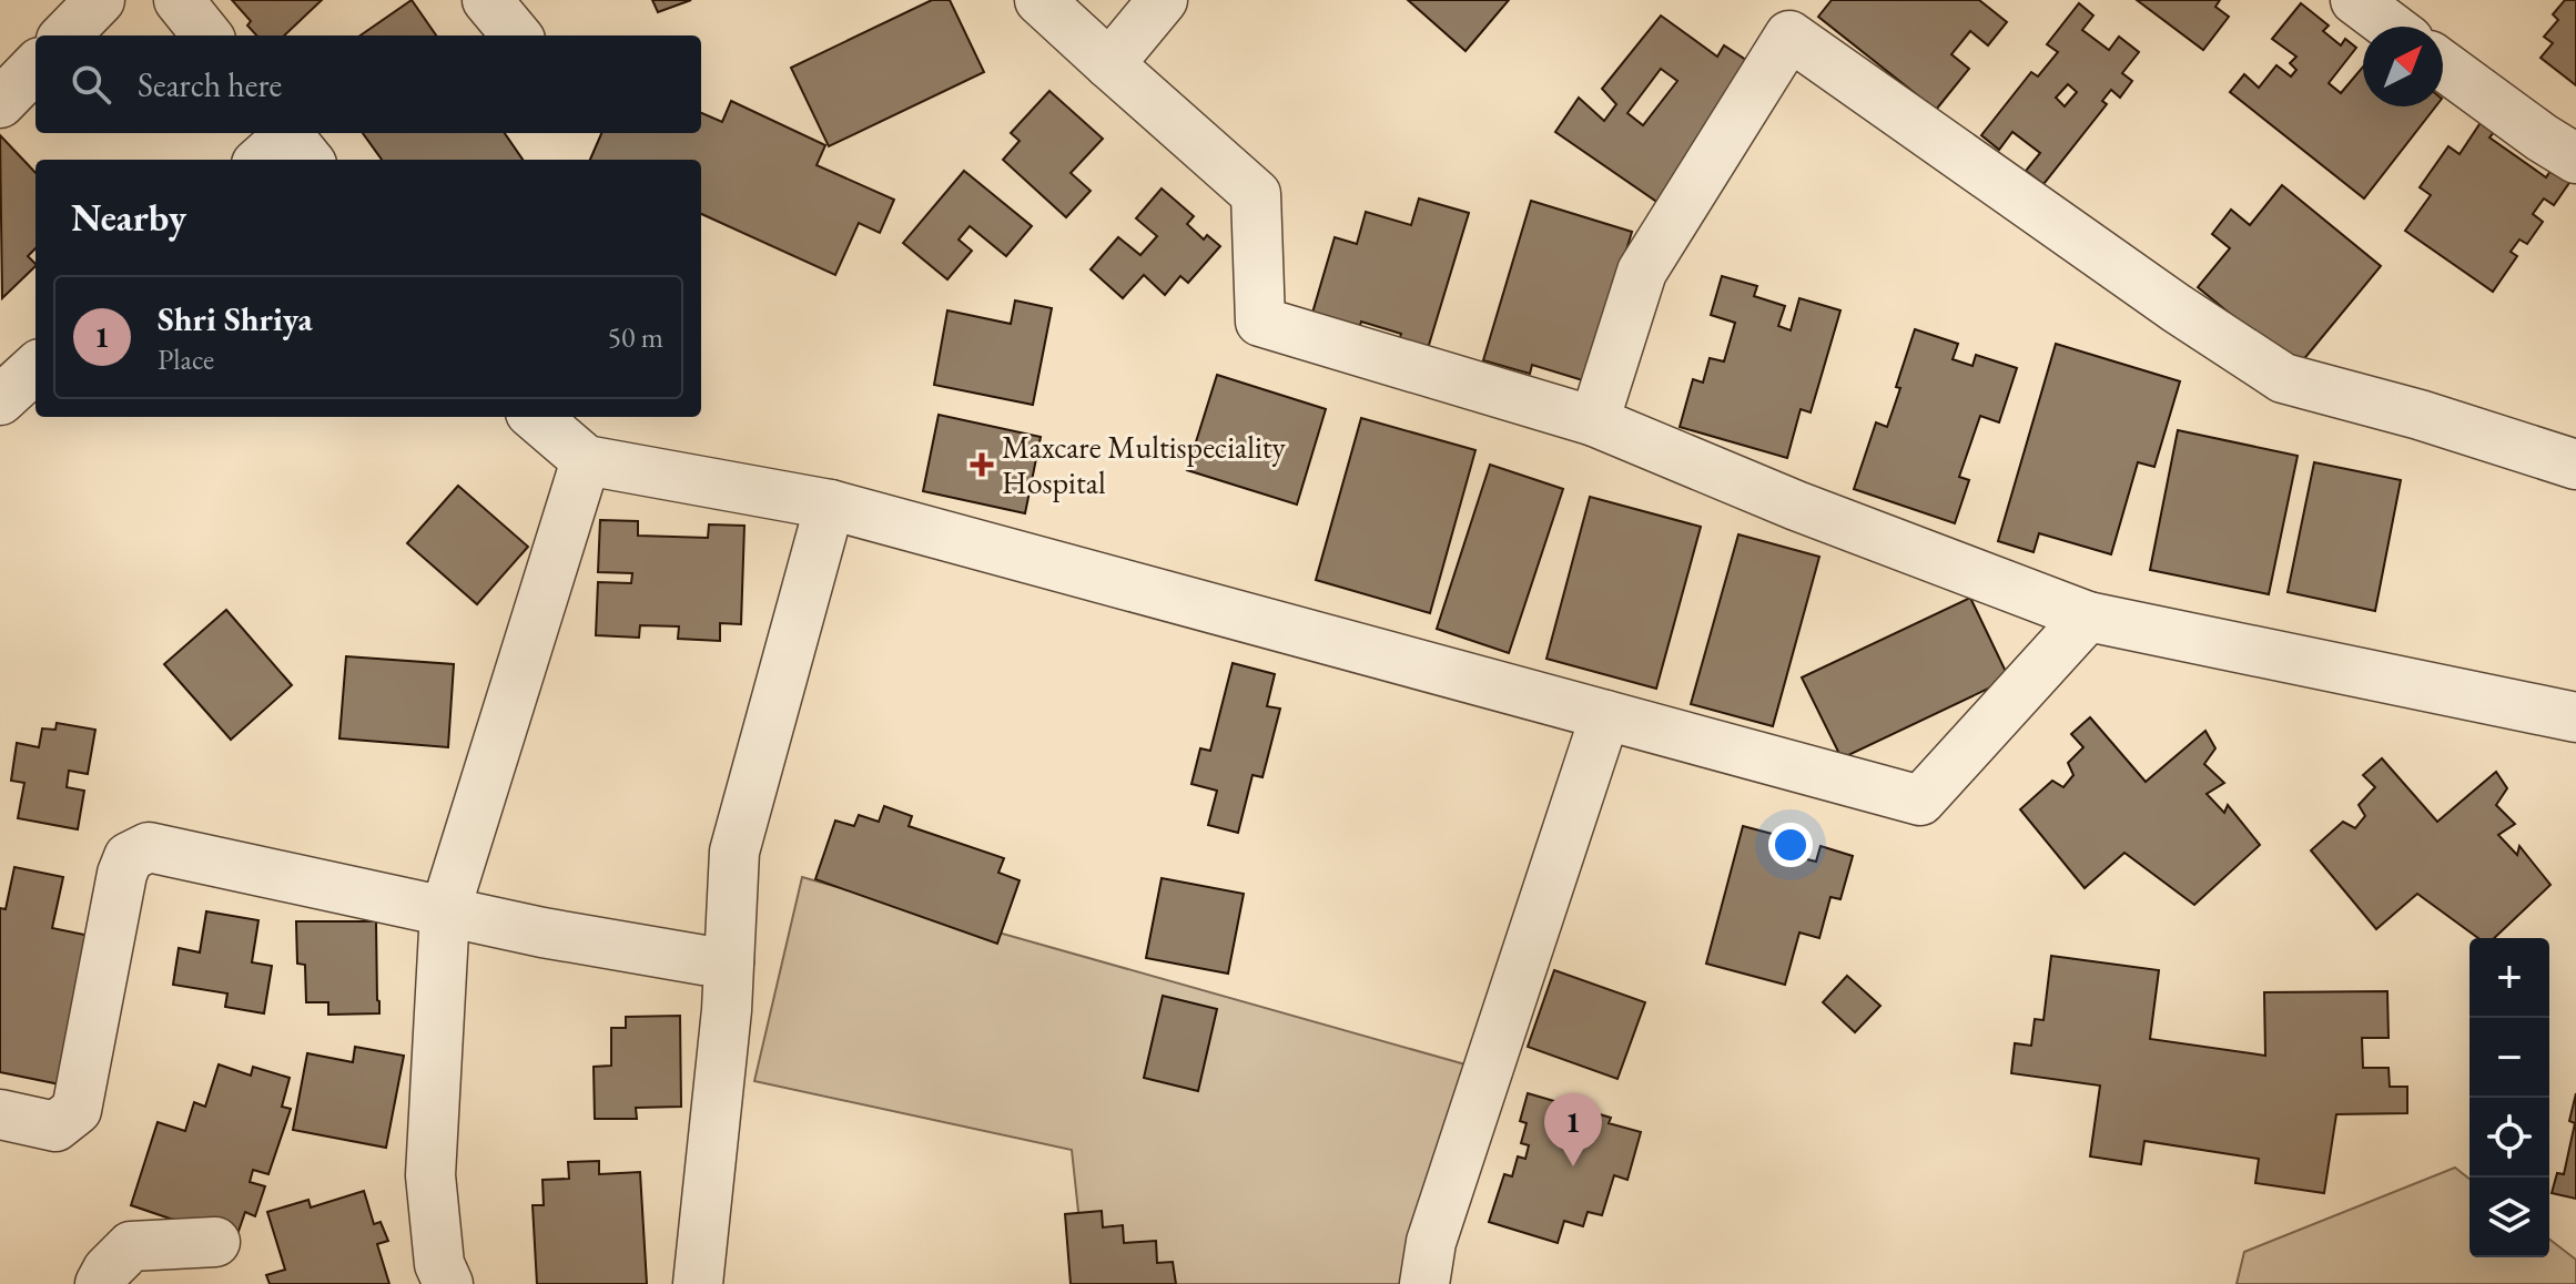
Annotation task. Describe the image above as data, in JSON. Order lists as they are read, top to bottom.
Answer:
{
  "places": {
    "health": ["Maxcare Multispeciality Hospital"]
  },
  "north": "top right",
  "page": {
    "search": "Search here",
    "heading": "Nearby",
    "list": [
      {
        "mark": "1",
        "name": "Shri Shriya",
        "note": "Place",
        "value": "50 m"
      }
    ],
    "map_buttons": ["+", "−"],
    "pins": "1"
  }
}
